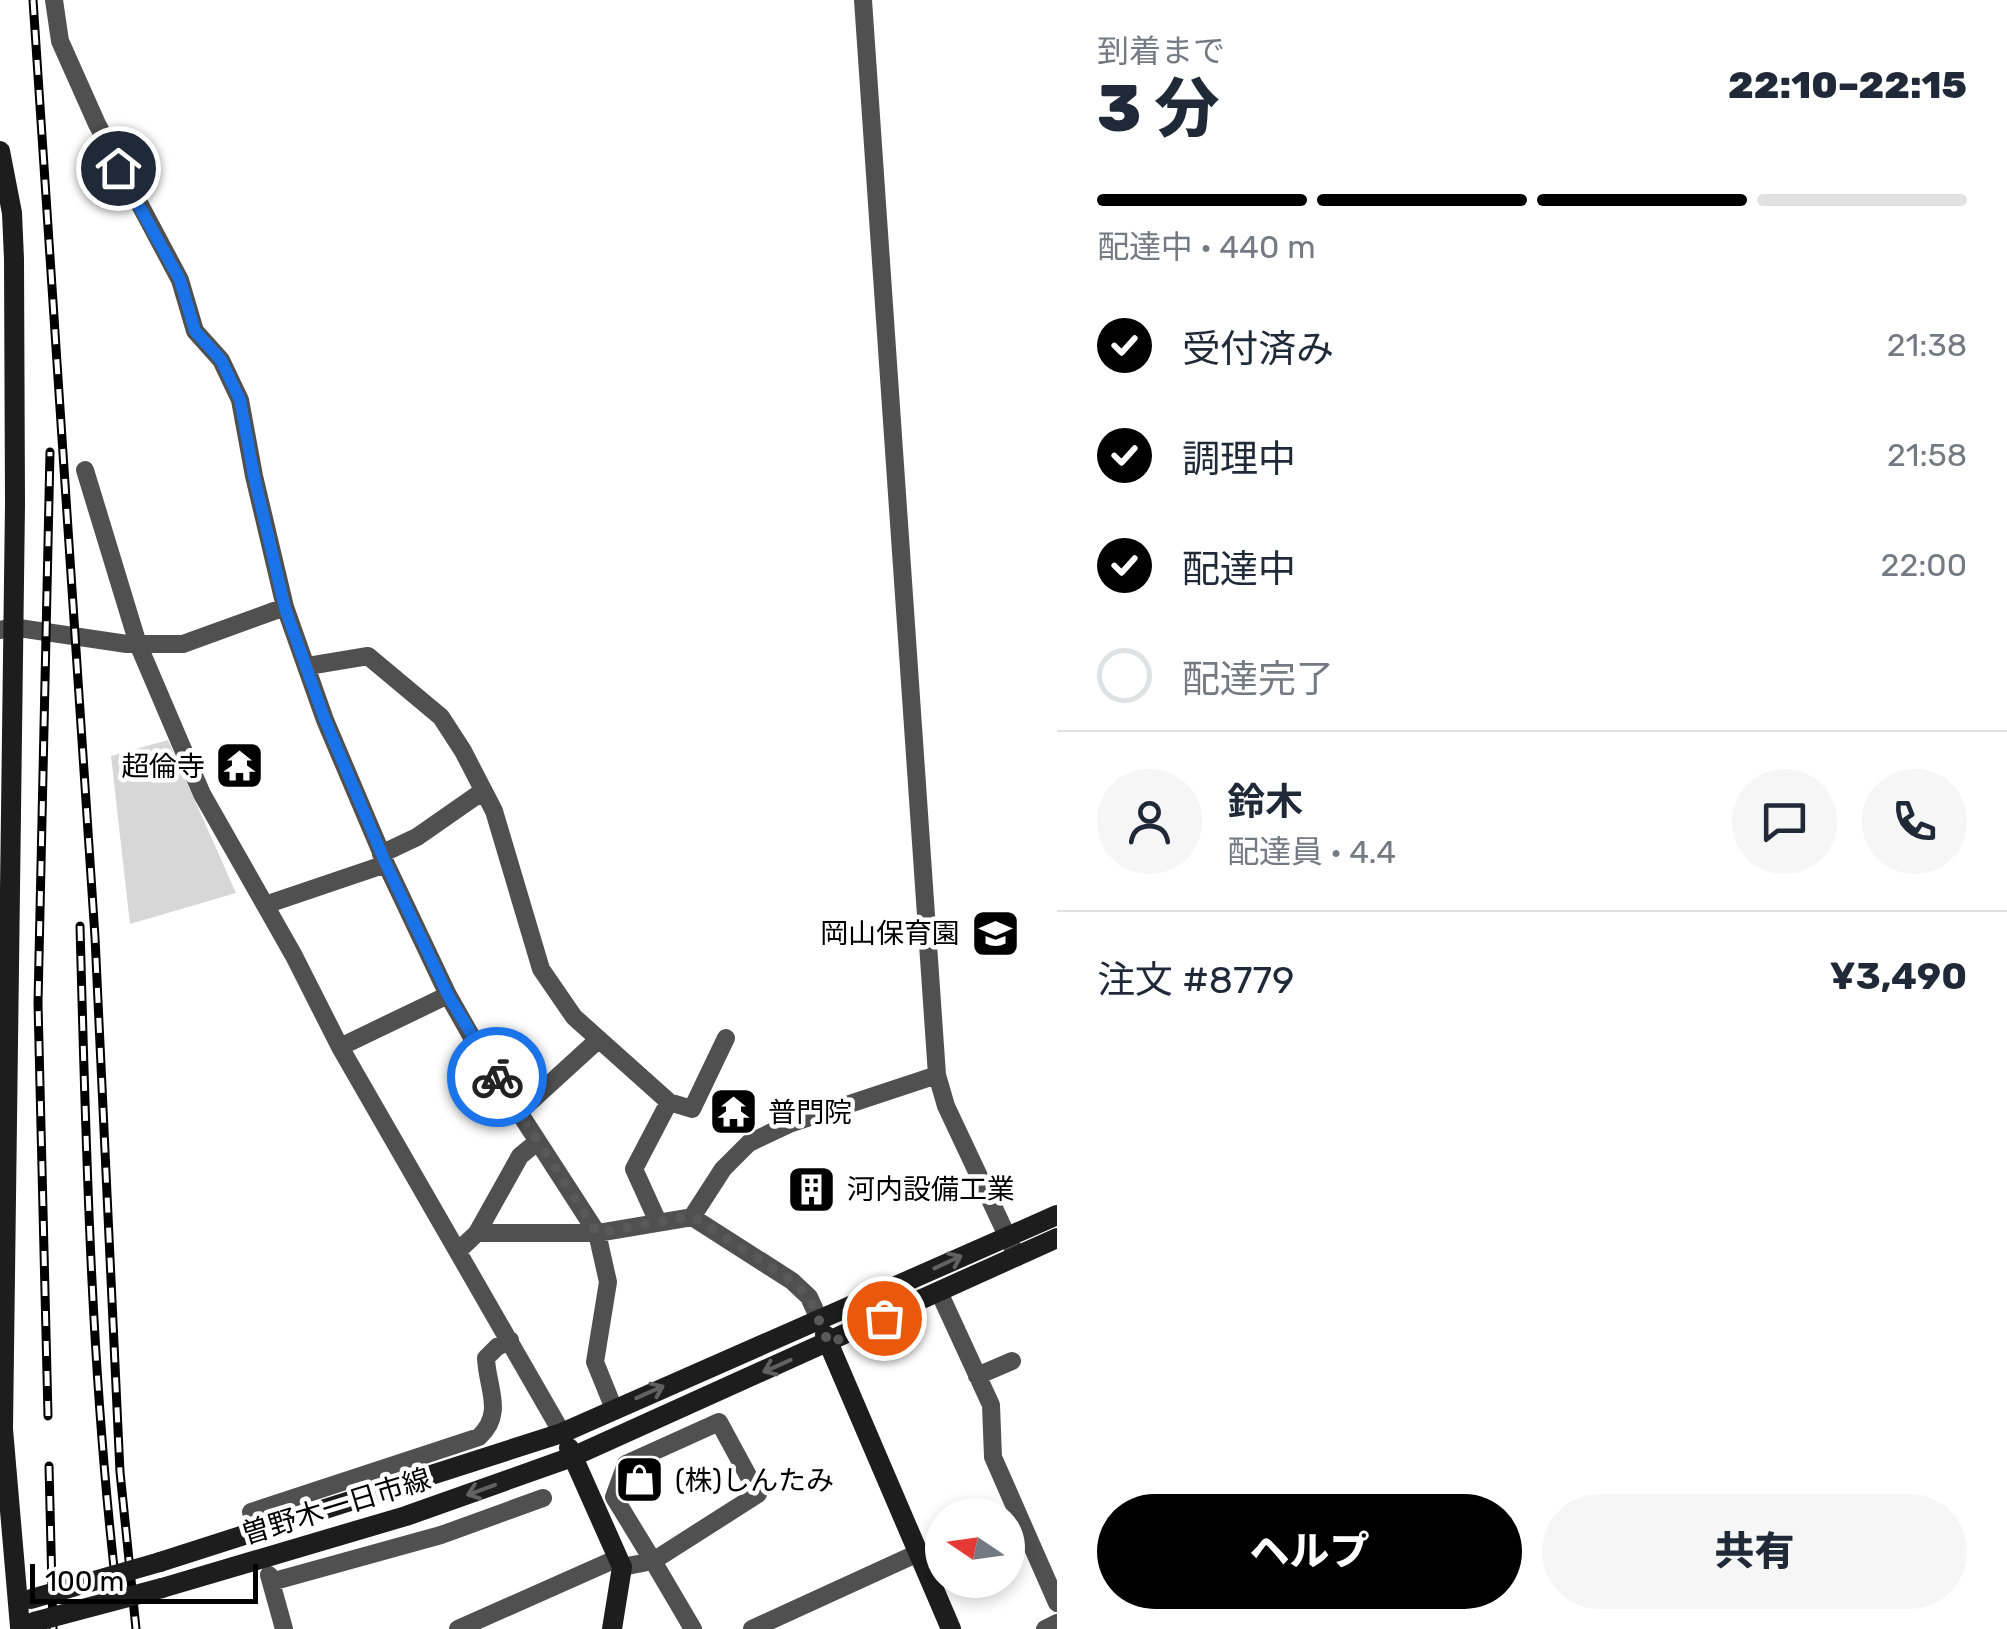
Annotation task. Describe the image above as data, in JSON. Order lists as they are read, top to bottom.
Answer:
{
  "streets": {
    "main road": ["曽野木一日市線"]
  },
  "places": {
    "temple": ["超倫寺", "普門院"],
    "school or university": ["岡山保育園"],
    "building": ["河内設備工業"],
    "shop": ["(株)しんたみ"]
  },
  "scale_bar": "100 m",
  "north": "left",
  "page": {
    "heading": ["3 分", "到着まで", "22:10–22:15"],
    "panel": [
      "鈴木",
      "配達員 · 4.4",
      "注文 #8779",
      "¥3,490"
    ],
    "bar": "配達中 · 440 m",
    "list": [
      ["受付済み", "21:38"],
      ["調理中", "21:58"],
      ["配達中", "22:00"],
      "配達完了"
    ],
    "buttons": ["ヘルプ", "共有"],
    "scale": "100 m"
  }
}
